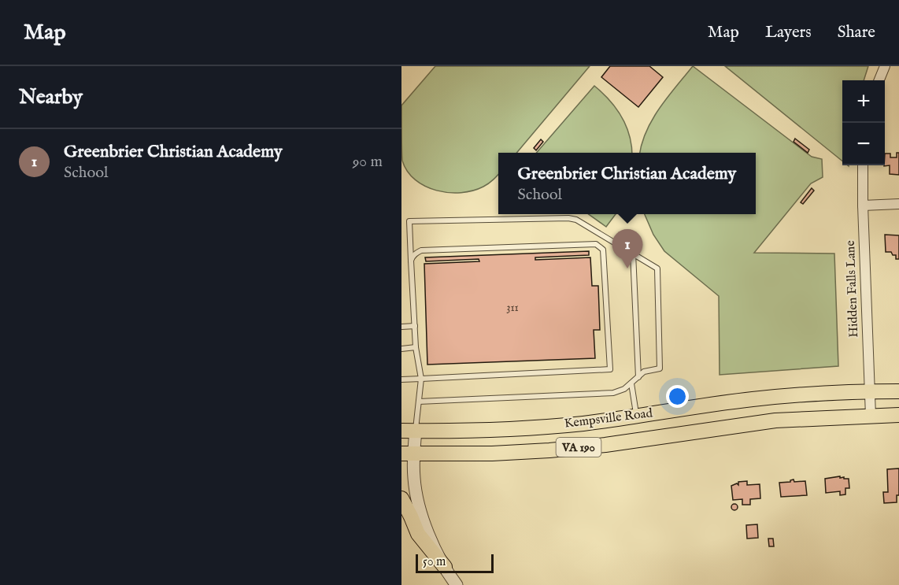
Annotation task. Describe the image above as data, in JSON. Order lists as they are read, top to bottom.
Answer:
{
  "streets": {
    "main road": ["Kempsville Road", "VA 190"],
    "street": ["Hidden Falls Lane"]
  },
  "crossings": [
    ["Hidden Falls Lane", "Kempsville Road"]
  ],
  "house_numbers": ["311"],
  "scale_bar": "50 m",
  "page": {
    "header": "Map",
    "nav": ["Map", "Layers", "Share"],
    "heading": "Nearby",
    "map_buttons": ["+", "−"],
    "list": [
      {
        "mark": "1",
        "name": "Greenbrier Christian Academy",
        "note": "School",
        "value": "90 m"
      }
    ],
    "popup": ["Greenbrier Christian Academy", "School"],
    "pins": "1",
    "scale": "50 m"
  }
}
